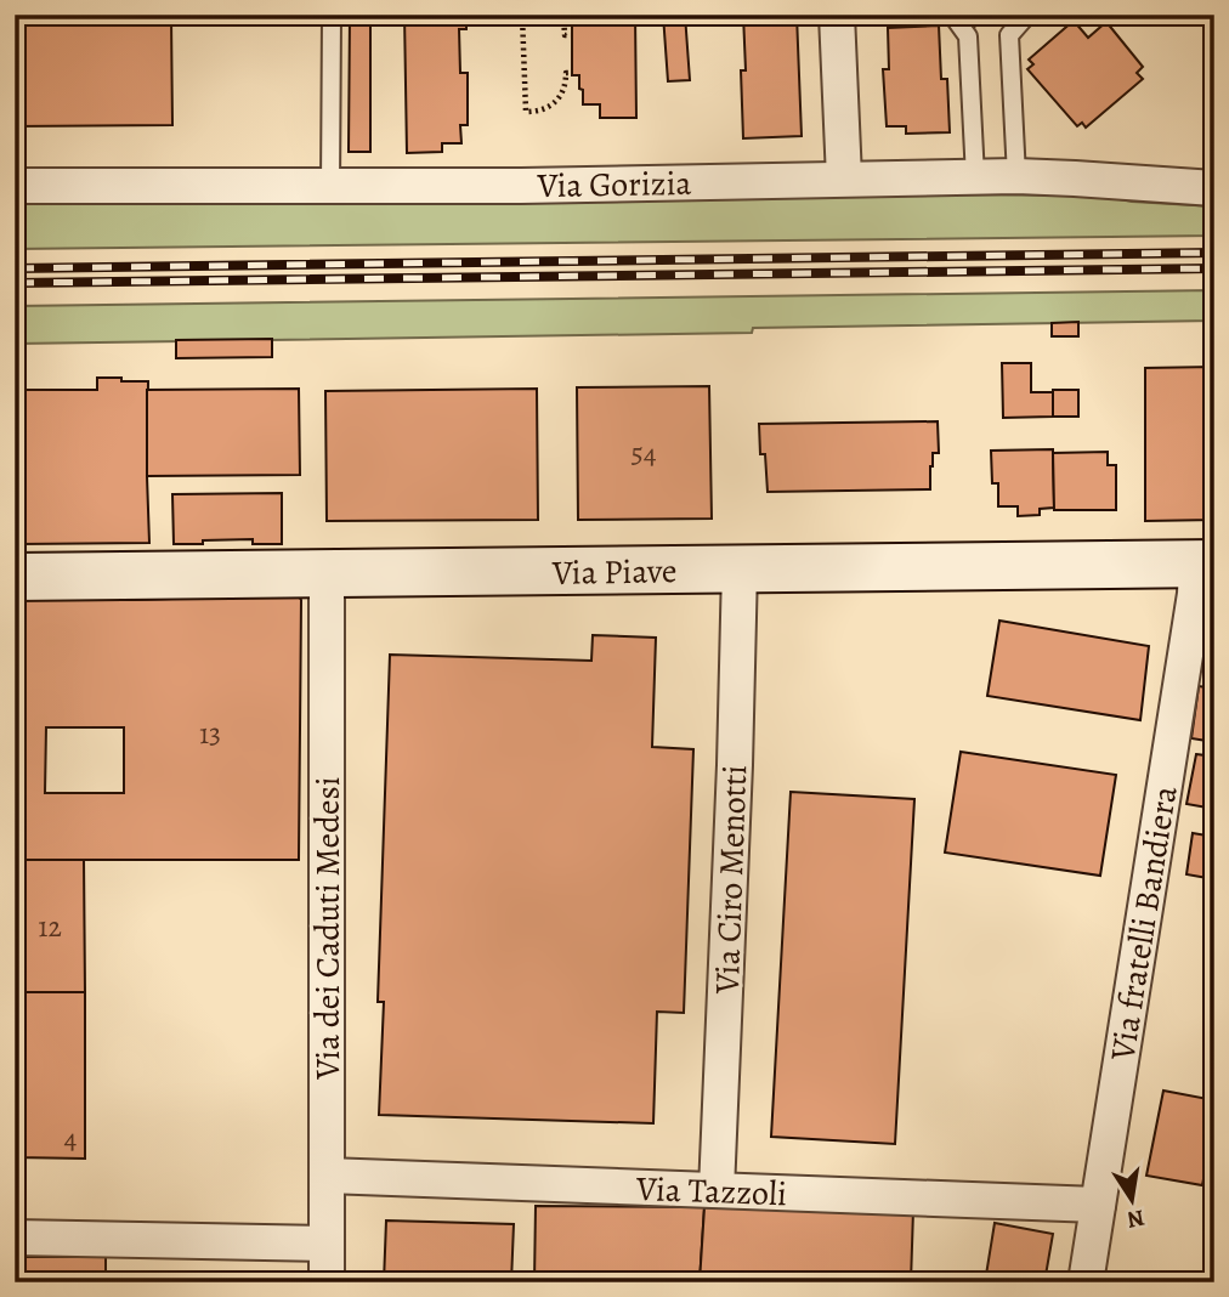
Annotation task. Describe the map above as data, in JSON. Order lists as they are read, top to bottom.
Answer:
{
  "streets": {
    "street": [
      "Via Gorizia",
      "Via Piave",
      "Via Ciro Menotti",
      "Via fratelli Bandiera",
      "Via dei Caduti Medesi",
      "Via Tazzoli"
    ]
  },
  "crossings": [
    ["Via Piave", "Via Ciro Menotti"],
    ["Via Piave", "Via fratelli Bandiera"],
    ["Via Piave", "Via dei Caduti Medesi"],
    ["Via Ciro Menotti", "Via Tazzoli"],
    ["Via fratelli Bandiera", "Via Tazzoli"],
    ["Via dei Caduti Medesi", "Via Tazzoli"]
  ],
  "house_numbers": [
    "54",
    "13",
    "12",
    "4"
  ],
  "north": "bottom"
}
